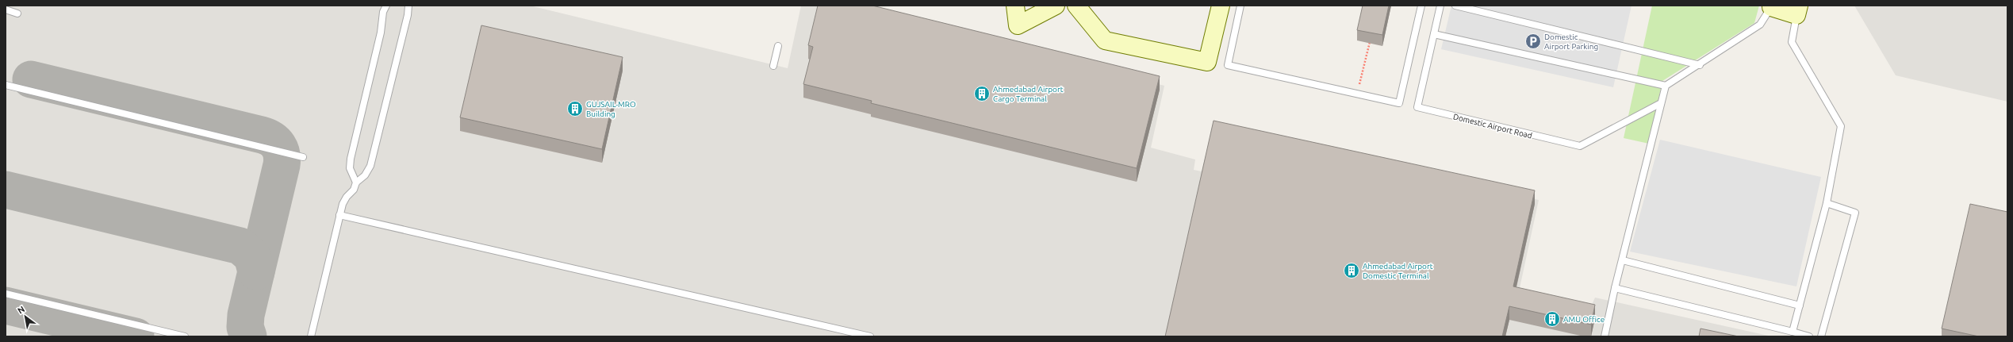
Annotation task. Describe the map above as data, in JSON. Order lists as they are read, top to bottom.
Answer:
{
  "streets": {
    "lane": ["Domestic Airport Road"]
  },
  "places": {
    "parking": ["Domestic Airport Parking"],
    "building": [
      "Ahmedabad Airport Cargo Terminal",
      "GUJSAIL-MRO Building",
      "Ahmedabad Airport Domestic Terminal",
      "AMU Office"
    ]
  },
  "north": "top left"
}
